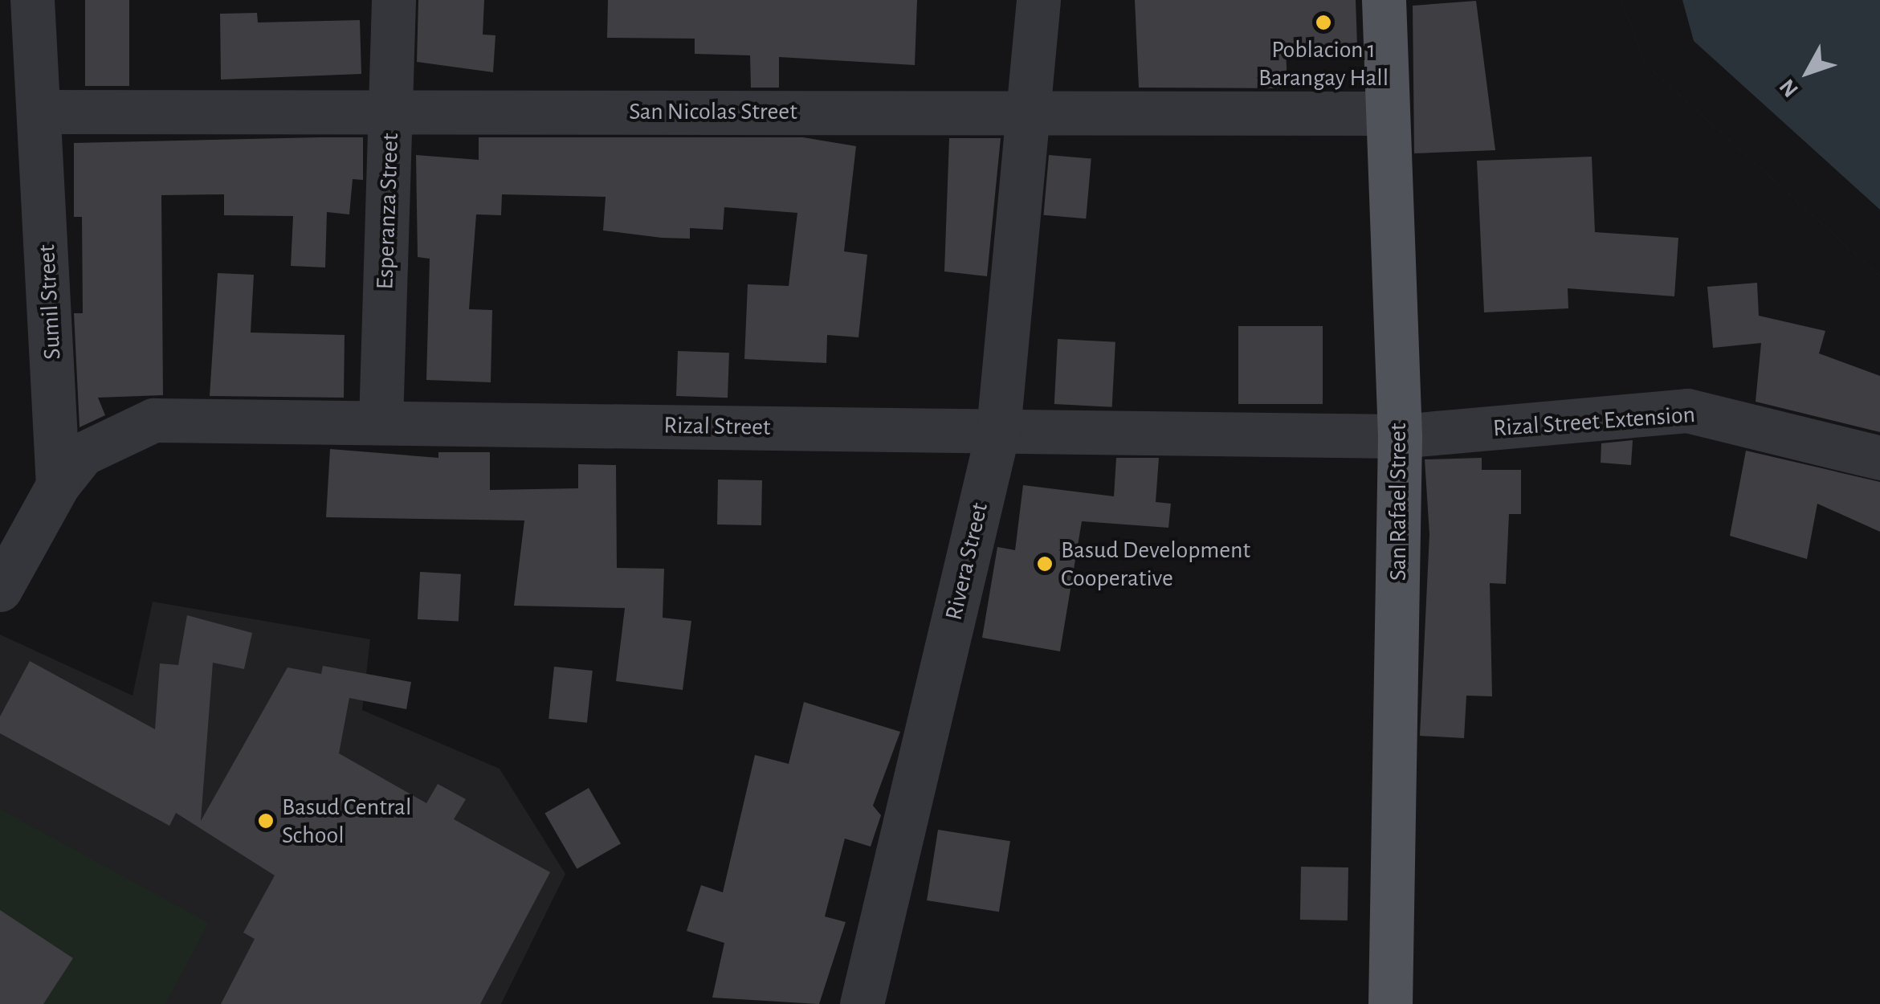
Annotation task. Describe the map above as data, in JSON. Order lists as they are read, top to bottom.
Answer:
{
  "streets": {
    "main road": ["San Rafael Street"],
    "street": [
      "San Nicolas Street",
      "Esperanza Street",
      "Sumil Street",
      "Rizal Street Extension",
      "Rizal Street",
      "Rivera Street"
    ]
  },
  "crossings": [
    ["San Nicolas Street", "Esperanza Street"],
    ["San Nicolas Street", "Sumil Street"],
    ["San Nicolas Street", "San Rafael Street"],
    ["San Nicolas Street", "Rivera Street"],
    ["Esperanza Street", "Rizal Street"],
    ["Sumil Street", "Rizal Street"],
    ["Rizal Street Extension", "Rizal Street"],
    ["Rizal Street Extension", "San Rafael Street"],
    ["Rizal Street", "San Rafael Street"],
    ["Rizal Street", "Rivera Street"]
  ],
  "places": ["Poblacion 1 Barangay Hall", "Basud Development Cooperative", "Basud Central School"],
  "north": "bottom left"
}
